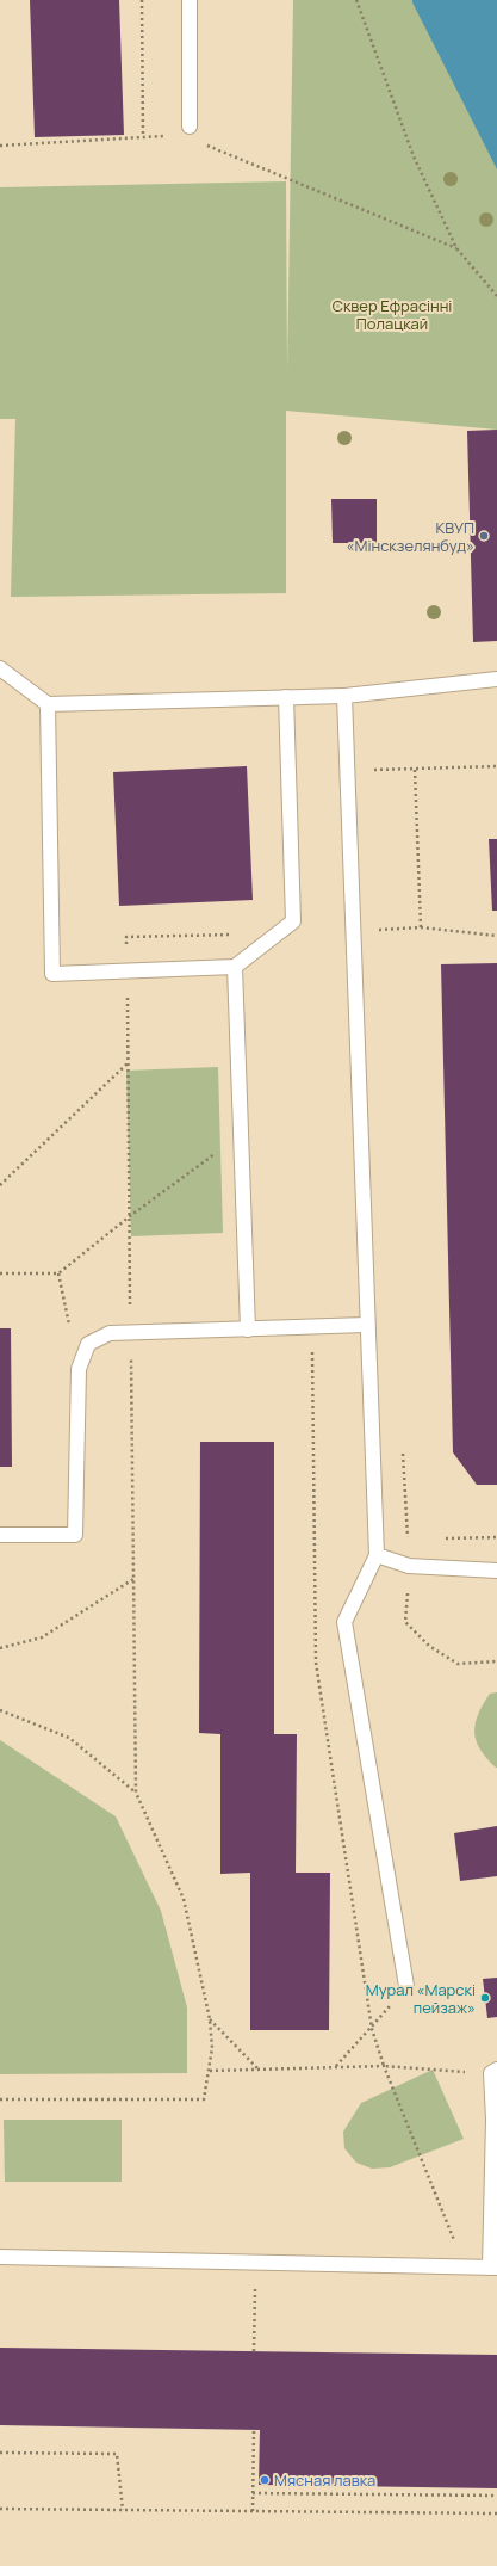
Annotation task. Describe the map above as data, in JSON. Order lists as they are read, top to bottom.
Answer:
{
  "parks": ["Сквер Ефрасінні Полацкай"],
  "places": ["КВУП «Мінскзелянбуд»", "Мурал «Марскі пейзаж»", "Мясная лавка"]
}
